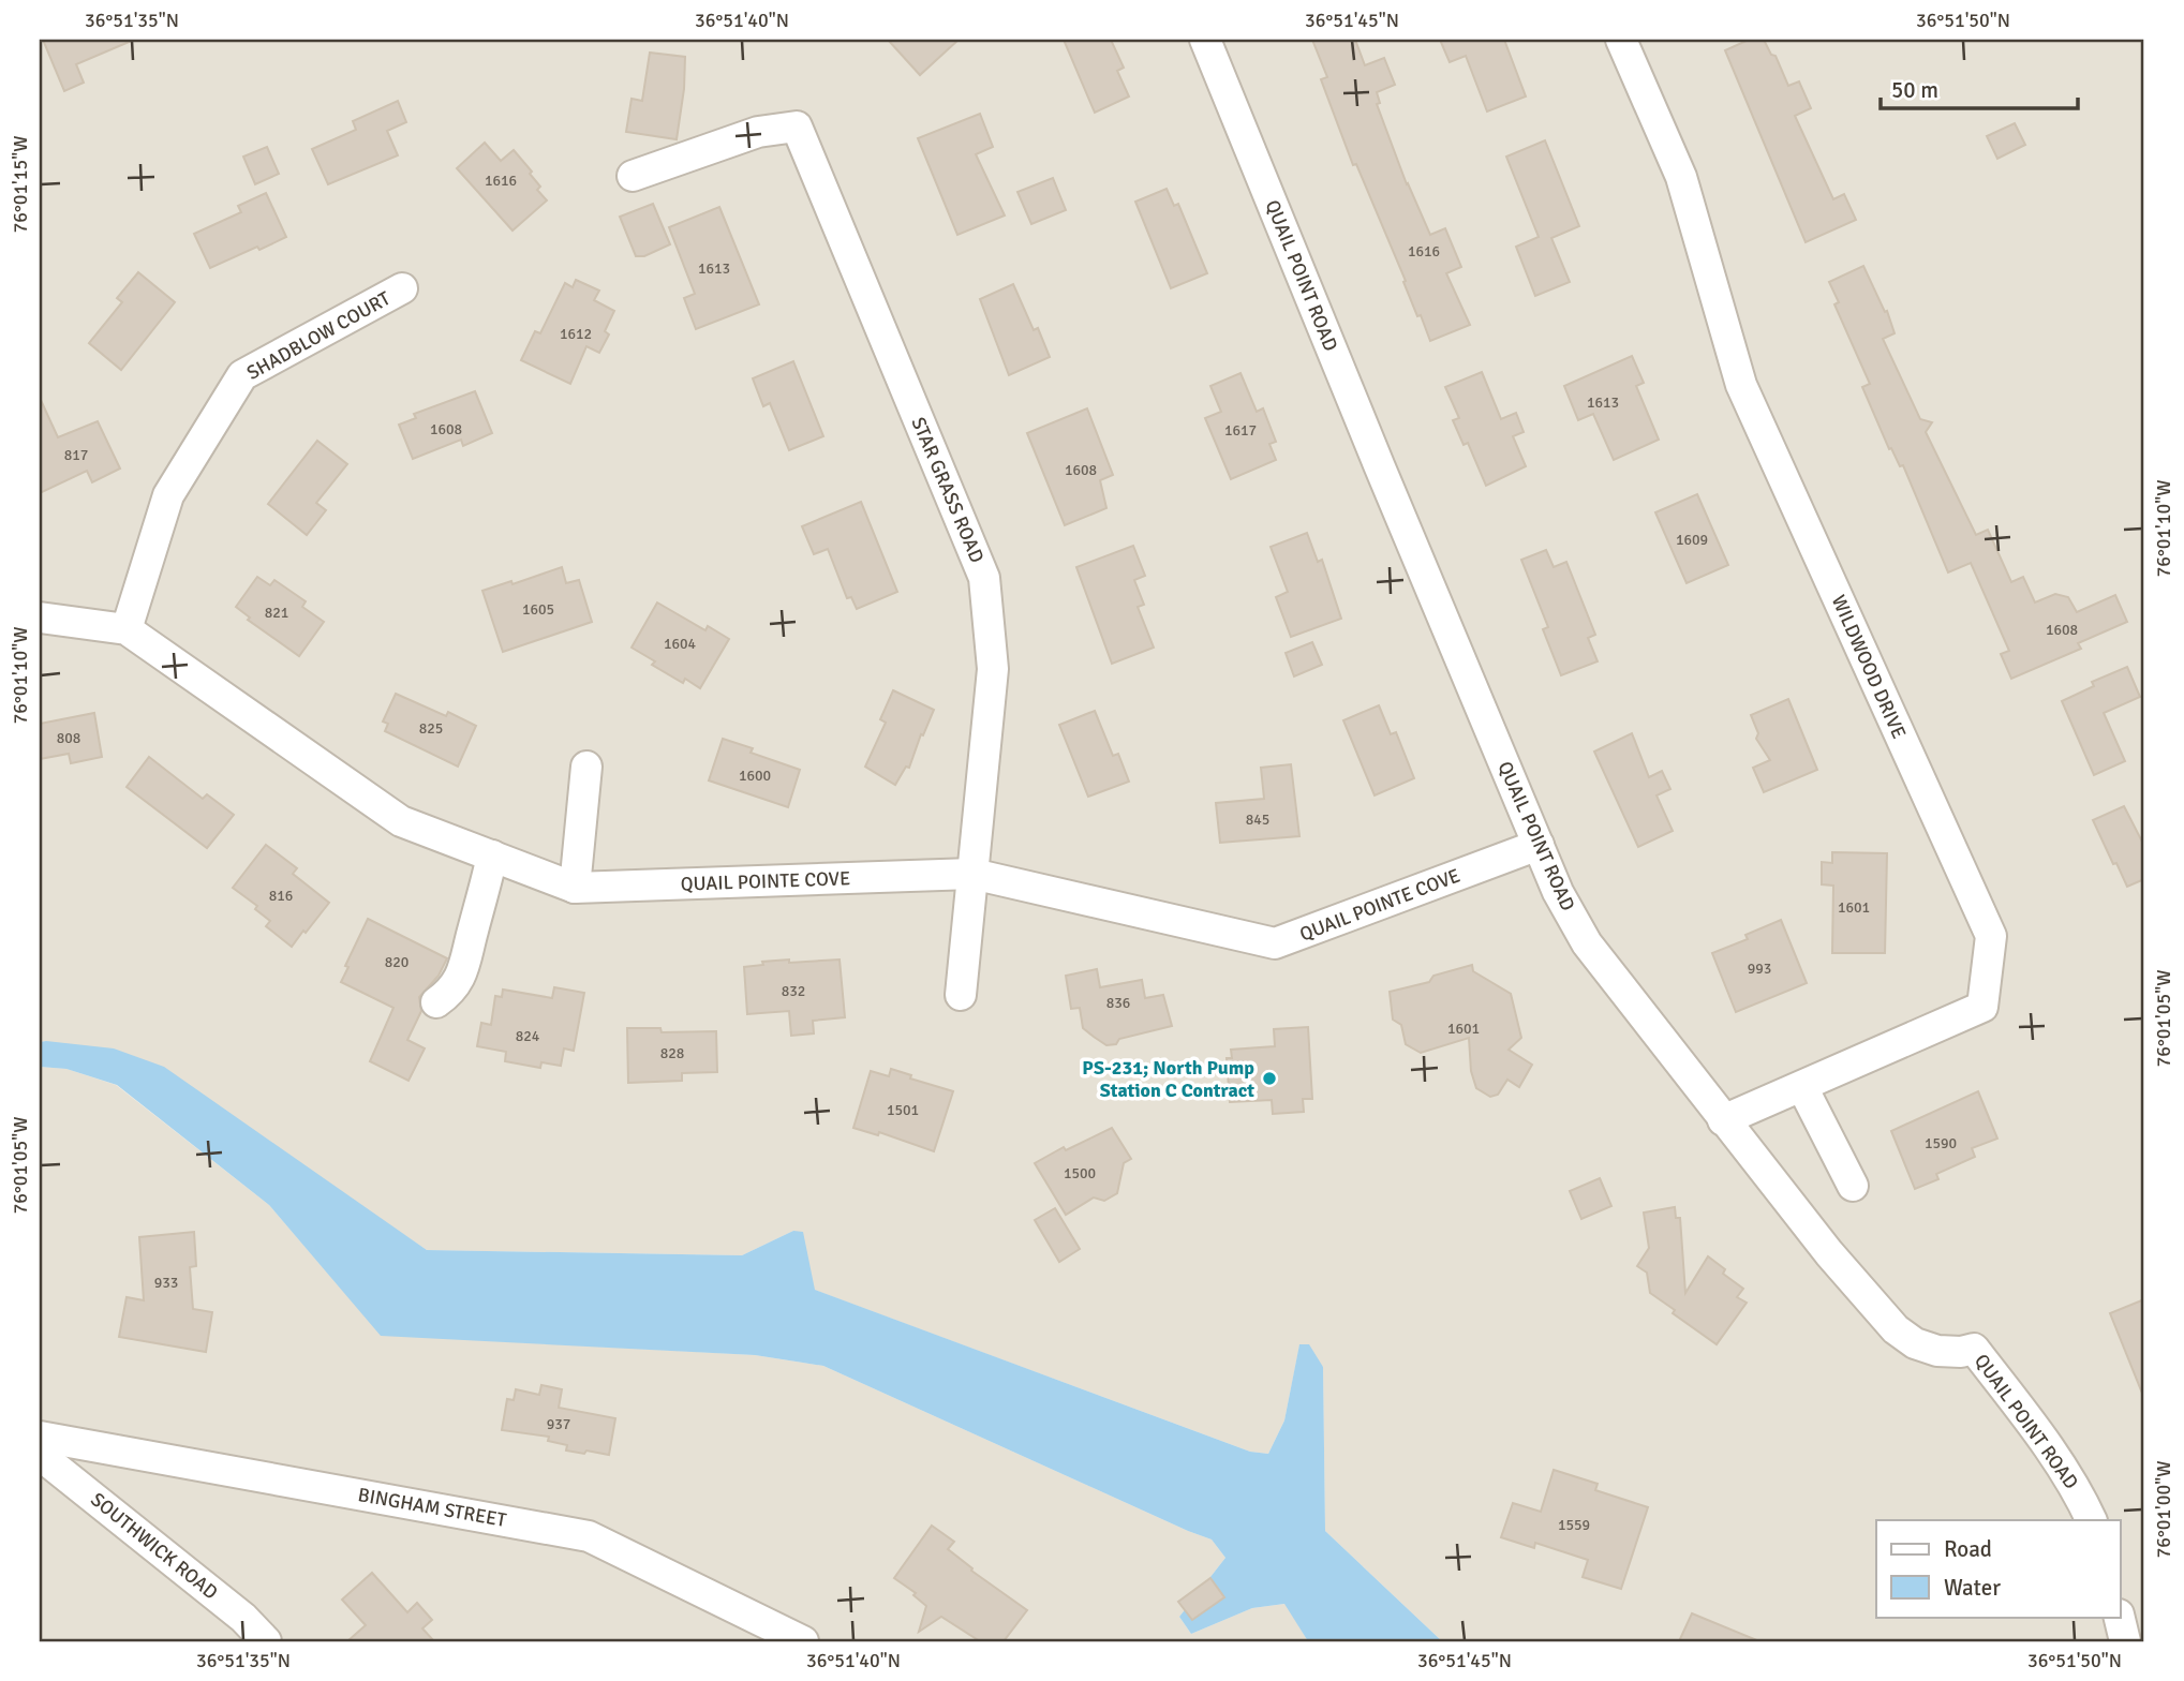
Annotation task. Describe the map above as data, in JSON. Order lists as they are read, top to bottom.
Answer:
{
  "streets": {
    "street": [
      "QUAIL POINT ROAD",
      "SHADBLOW COURT",
      "STAR GRASS ROAD",
      "WILDWOOD DRIVE",
      "QUAIL POINTE COVE",
      "BINGHAM STREET",
      "SOUTHWICK ROAD"
    ]
  },
  "crossings": [
    ["QUAIL POINT ROAD", "QUAIL POINTE COVE"],
    ["SHADBLOW COURT", "QUAIL POINTE COVE"],
    ["STAR GRASS ROAD", "QUAIL POINTE COVE"]
  ],
  "places": ["PS-231; North Pump Station C Contract"],
  "house_numbers": [
    "1616",
    "1616",
    "1613",
    "1612",
    "1613",
    "1608",
    "1617",
    "817",
    "1608",
    "1609",
    "1605",
    "821",
    "1608",
    "1604",
    "825",
    "808",
    "1600",
    "845",
    "816",
    "1601",
    "820",
    "993",
    "832",
    "836",
    "1601",
    "824",
    "828",
    "1501",
    "1590",
    "1500",
    "933",
    "937",
    "1559"
  ],
  "legend": ["Road", "Water"],
  "scale_bar": "50 m",
  "coordinates": [
    "36°51'35\"N",
    "36°51'40\"N",
    "36°51'45\"N",
    "36°51'50\"N",
    "76°01'15\"W",
    "76°01'10\"W",
    "76°01'05\"W",
    "76°01'00\"W"
  ]
}
